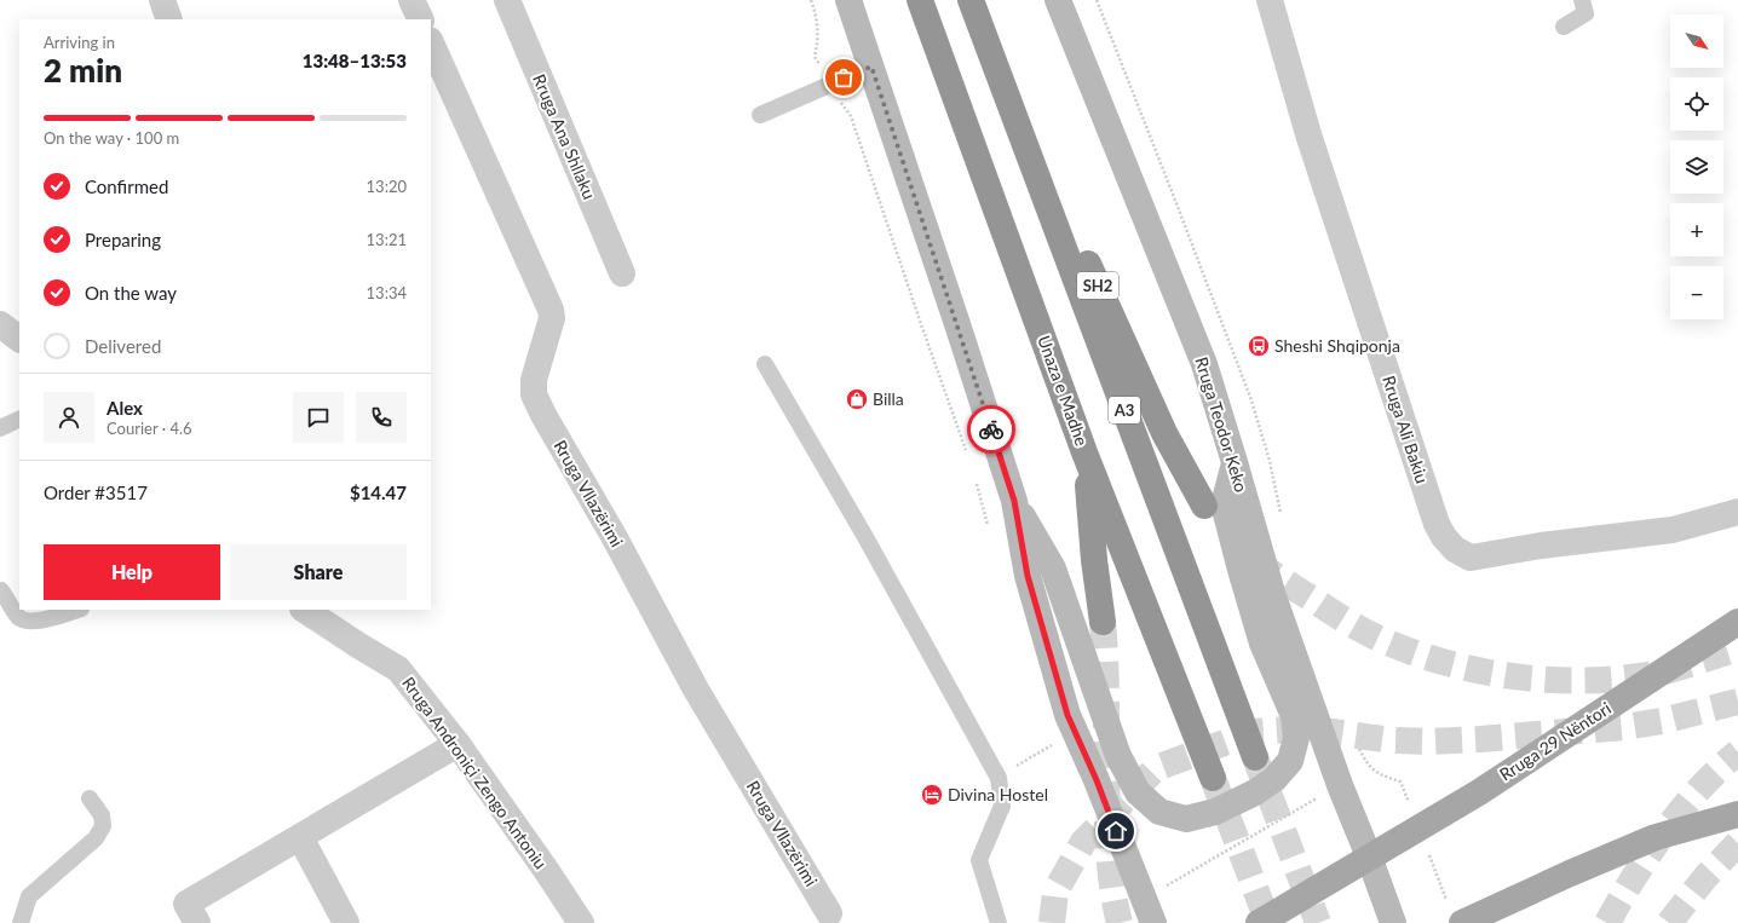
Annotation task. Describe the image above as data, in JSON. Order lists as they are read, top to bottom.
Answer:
{
  "streets": {
    "highway": ["SH2", "Unaza e Madhe", "A3"],
    "main road": ["Rruga Teodor Keko", "Rruga 29 Nëntori"],
    "street": [
      "Rruga Ana Shllaku",
      "Rruga Ali Bakiu",
      "Rruga Vllazërimi",
      "Rruga Androniçi Zengo Antoniu"
    ]
  },
  "crossings": [
    ["SH2", "A3"],
    ["Rruga Teodor Keko", "Rruga 29 Nëntori"]
  ],
  "places": {
    "bus stop": ["Sheshi Shqiponja"],
    "shop": ["Billa"],
    "hotel": ["Divina Hostel"]
  },
  "north": "bottom right",
  "page": {
    "map_buttons": ["+", "−"],
    "heading": ["2 min", "Arriving in", "13:48–13:53"],
    "panel": [
      "Alex",
      "Courier · 4.6",
      "Order #3517",
      "$14.47"
    ],
    "bar": "On the way · 100 m",
    "list": [
      ["Confirmed", "13:20"],
      ["Preparing", "13:21"],
      ["On the way", "13:34"],
      "Delivered"
    ],
    "buttons": ["Help", "Share"]
  }
}
